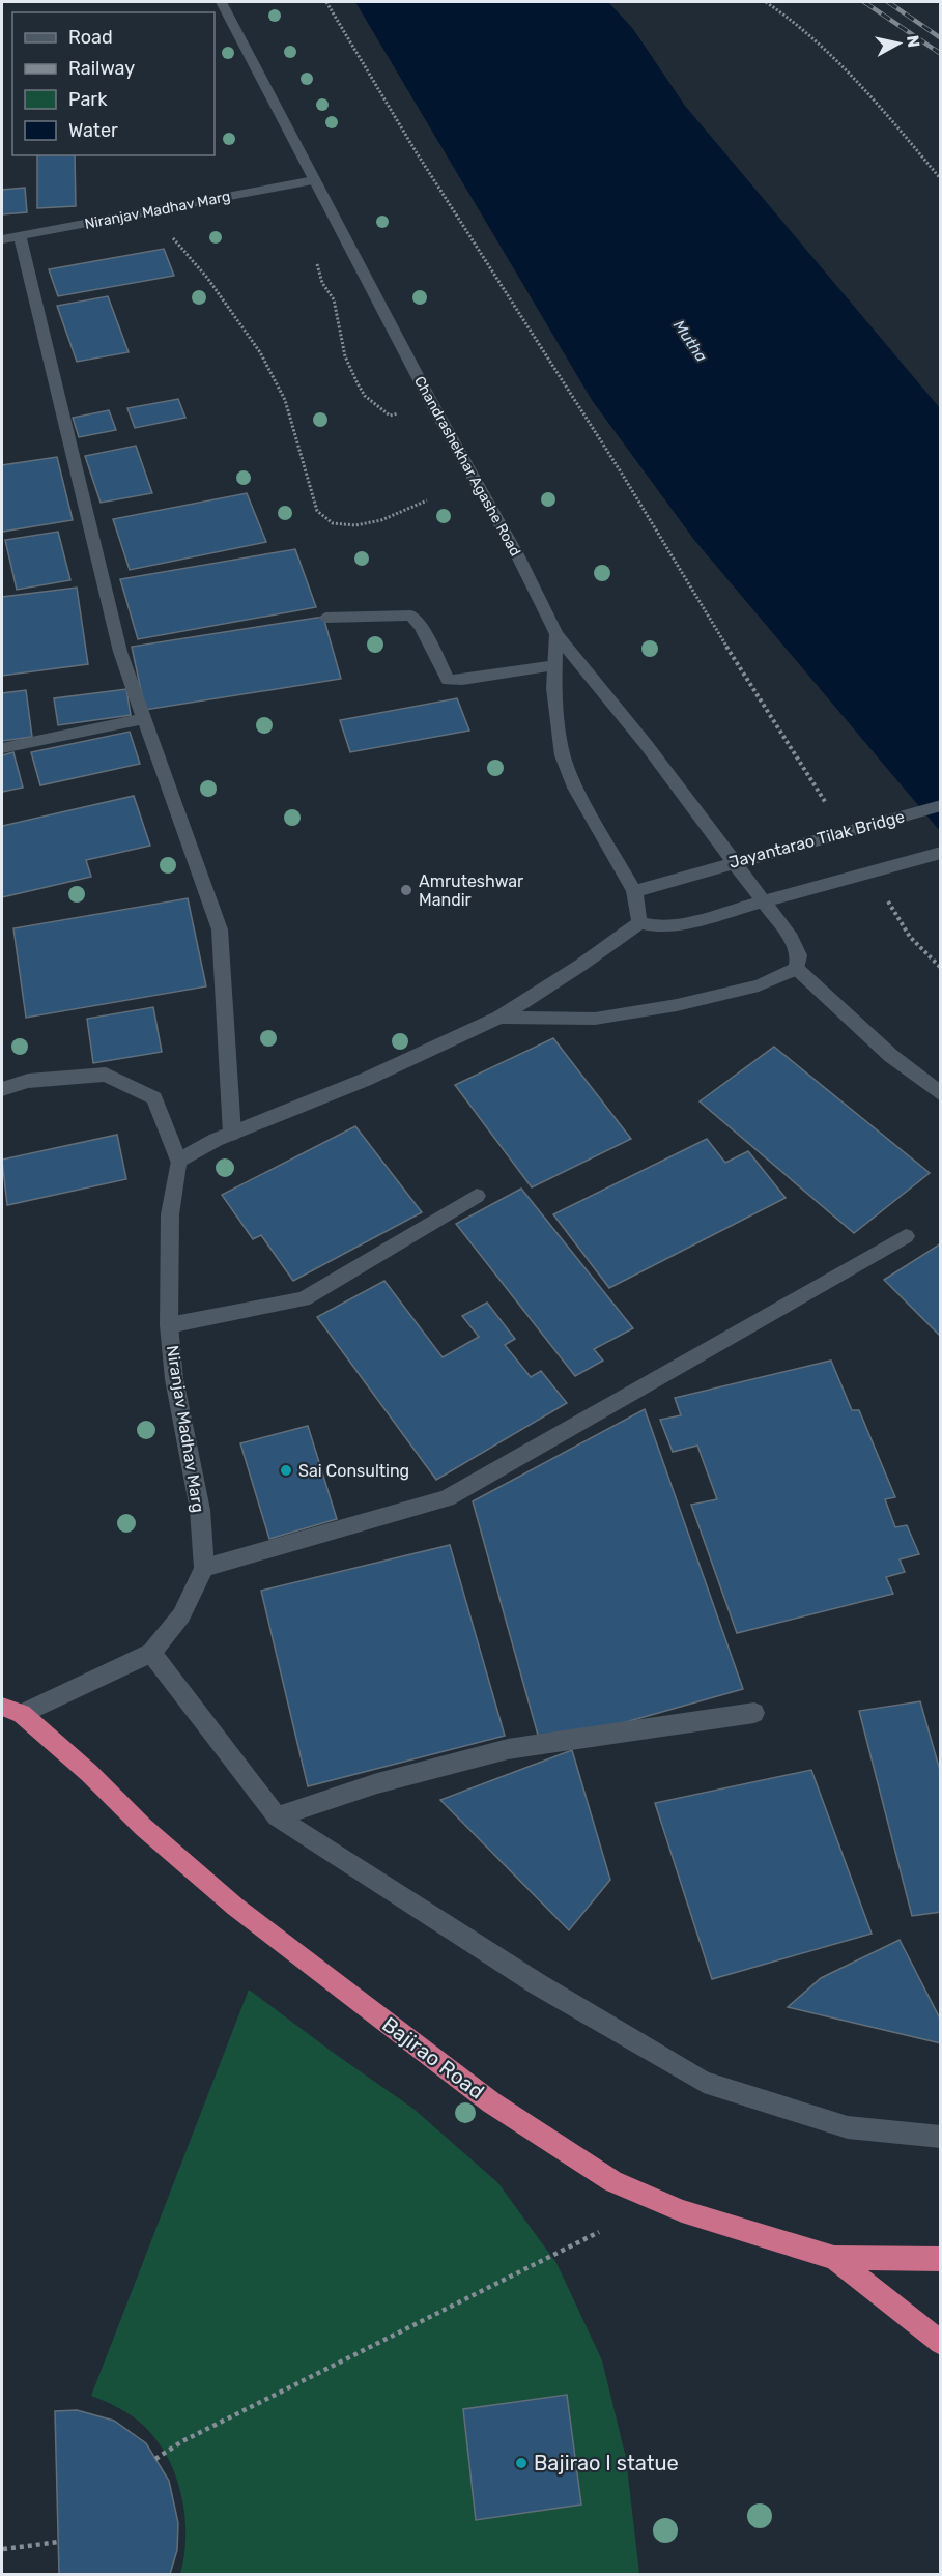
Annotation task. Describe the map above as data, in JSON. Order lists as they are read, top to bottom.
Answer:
{
  "streets": {
    "highway": ["Bajirao Road"],
    "street": ["Niranjav Madhav Marg", "Chandrashekhar Agashe Road", "Jayantarao Tilak Bridge"]
  },
  "crossings": [
    ["Niranjav Madhav Marg", "Chandrashekhar Agashe Road"],
    ["Niranjav Madhav Marg", "Bajirao Road"],
    ["Chandrashekhar Agashe Road", "Jayantarao Tilak Bridge"]
  ],
  "water": ["Mutha"],
  "places": ["Amruteshwar Mandir", "Sai Consulting", "Bajirao I statue"],
  "legend": [
    "Road",
    "Railway",
    "Park",
    "Water"
  ],
  "north": "right"
}
